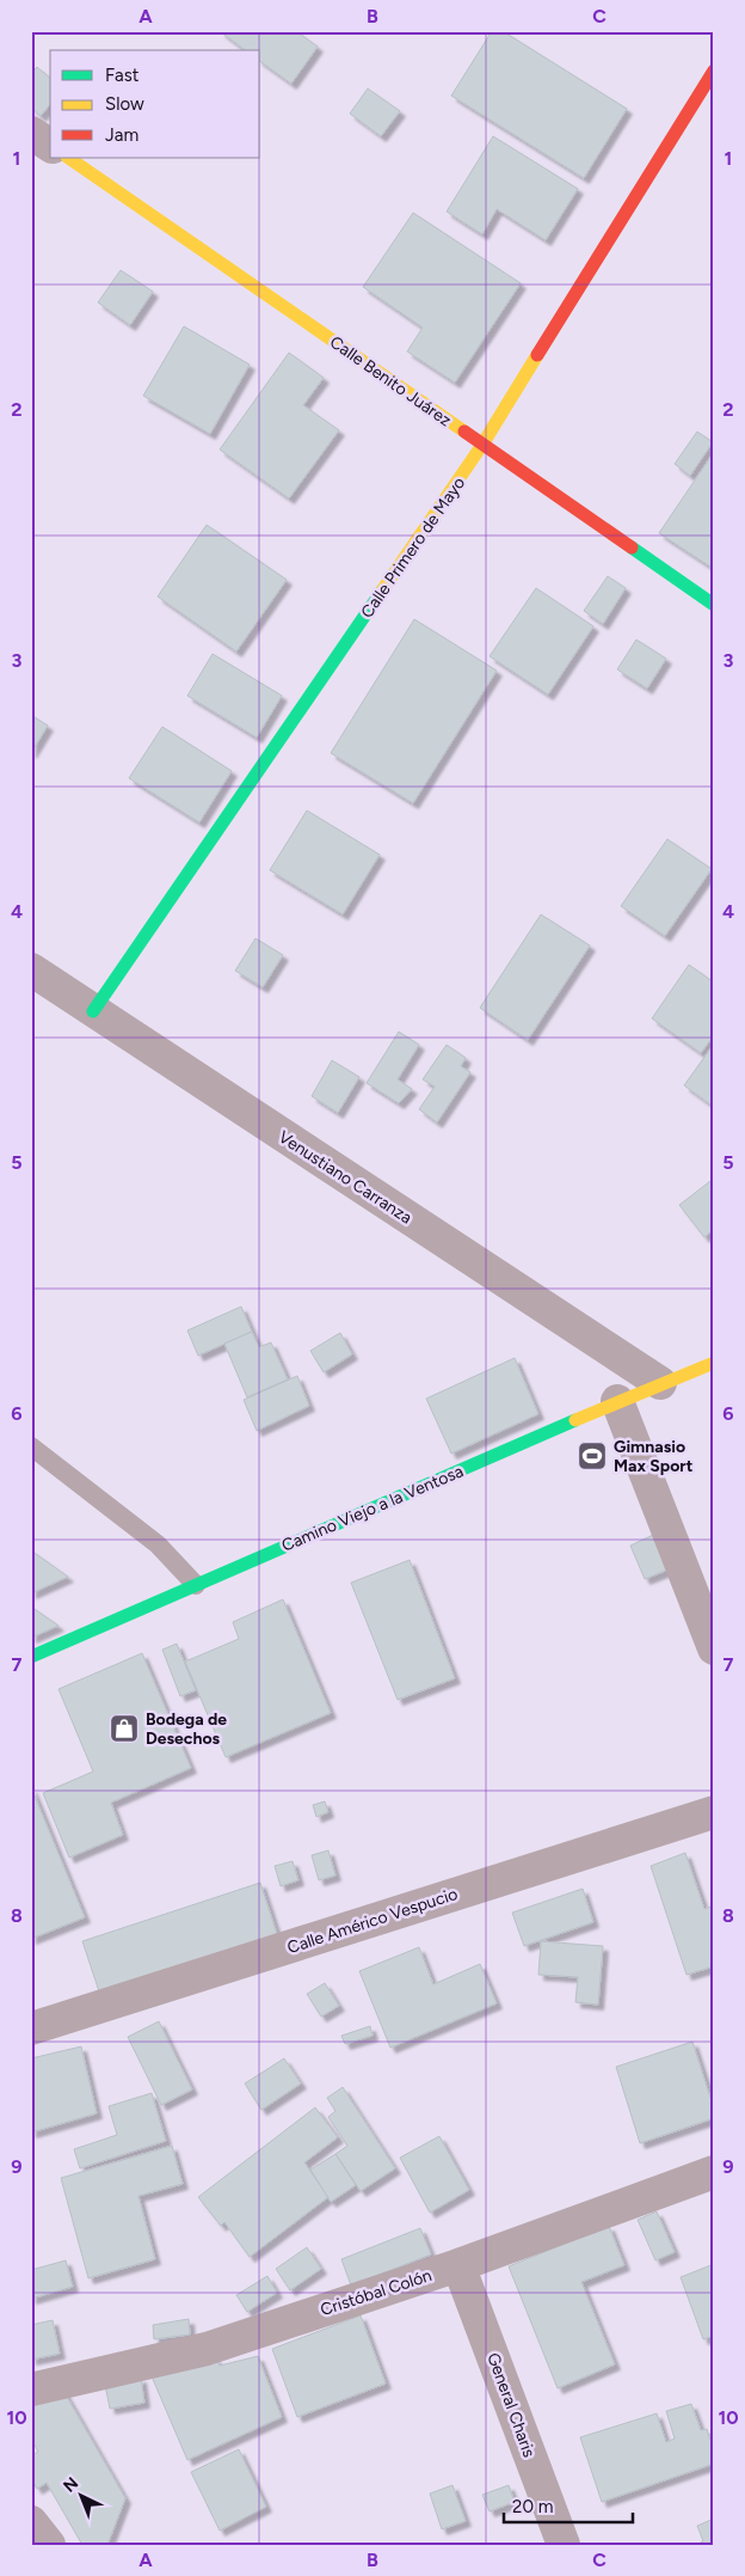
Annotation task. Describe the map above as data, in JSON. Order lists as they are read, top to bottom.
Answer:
{
  "streets": {
    "street": [
      "Calle Benito Juárez",
      "Calle Primero de Mayo",
      "Venustiano Carranza",
      "Camino Viejo a la Ventosa",
      "Calle Américo Vespucio",
      "Cristóbal Colón",
      "General Charis"
    ]
  },
  "crossings": [
    ["Calle Benito Juárez", "Calle Primero de Mayo"],
    ["Calle Primero de Mayo", "Venustiano Carranza"],
    ["Venustiano Carranza", "Camino Viejo a la Ventosa"],
    ["Cristóbal Colón", "General Charis"]
  ],
  "places": {
    "sports": ["Gimnasio Max Sport"],
    "shop": ["Bodega de Desechos"]
  },
  "legend": ["Fast", "Slow", "Jam"],
  "scale_bar": "20 m",
  "north": "top left",
  "grid": {
    "columns": ["A", "B", "C"],
    "rows": [
      "1",
      "2",
      "3",
      "4",
      "5",
      "6",
      "7",
      "8",
      "9",
      "10"
    ]
  }
}
